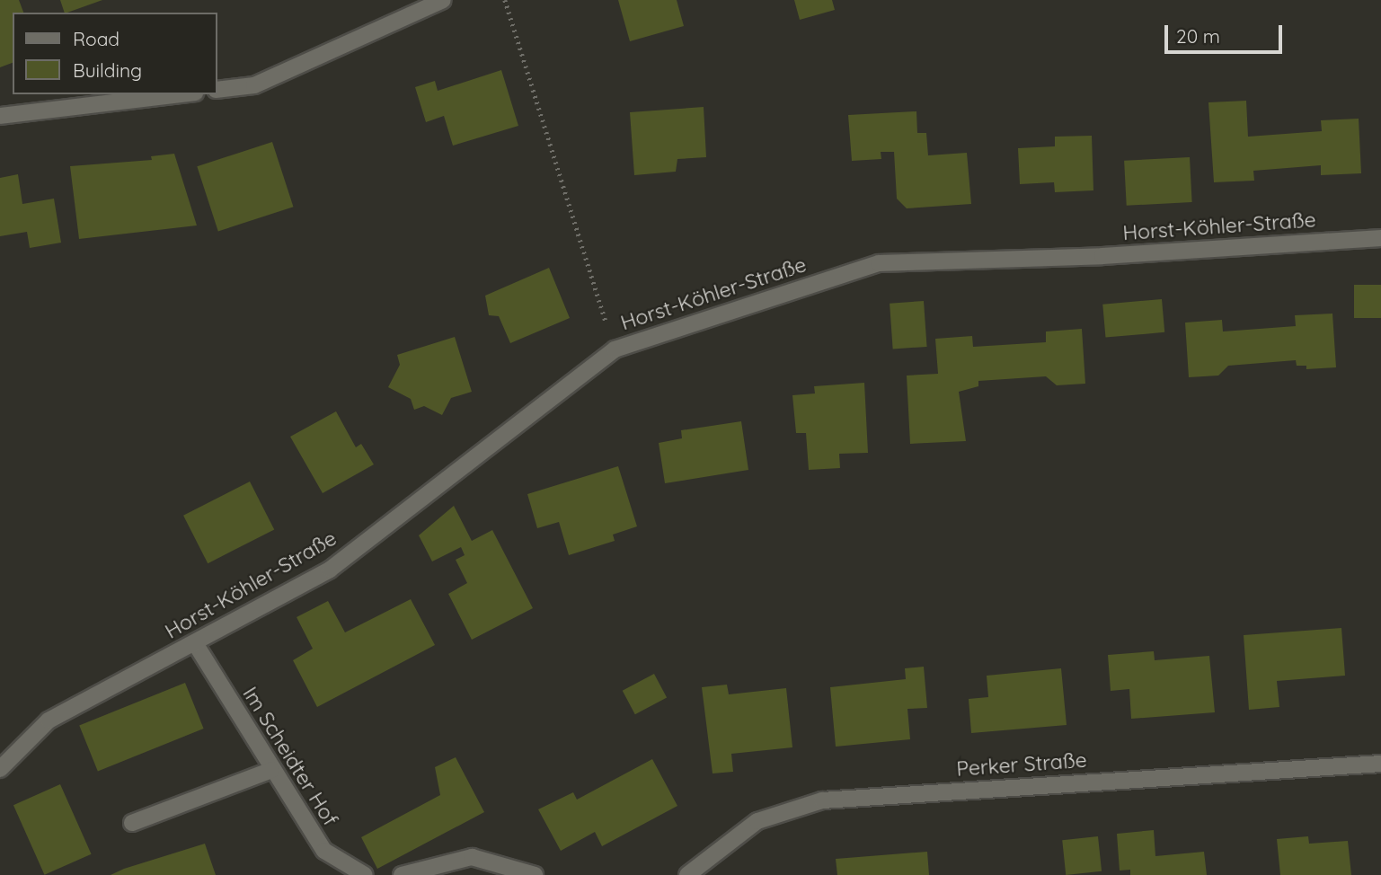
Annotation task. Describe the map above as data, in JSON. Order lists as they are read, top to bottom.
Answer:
{
  "streets": {
    "street": ["Horst-Köhler-Straße", "Im Scheidter Hof", "Perker Straße"]
  },
  "crossings": [
    ["Horst-Köhler-Straße", "Im Scheidter Hof"]
  ],
  "legend": ["Road", "Building"],
  "scale_bar": "20 m"
}
